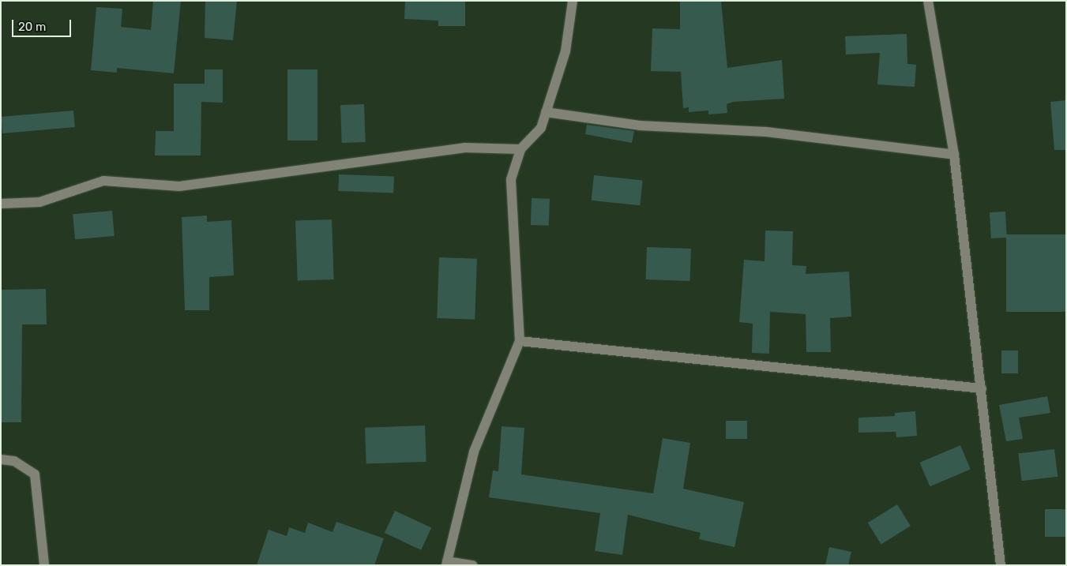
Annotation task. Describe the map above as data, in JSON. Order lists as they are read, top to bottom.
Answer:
{
  "scale_bar": "20 m"
}
